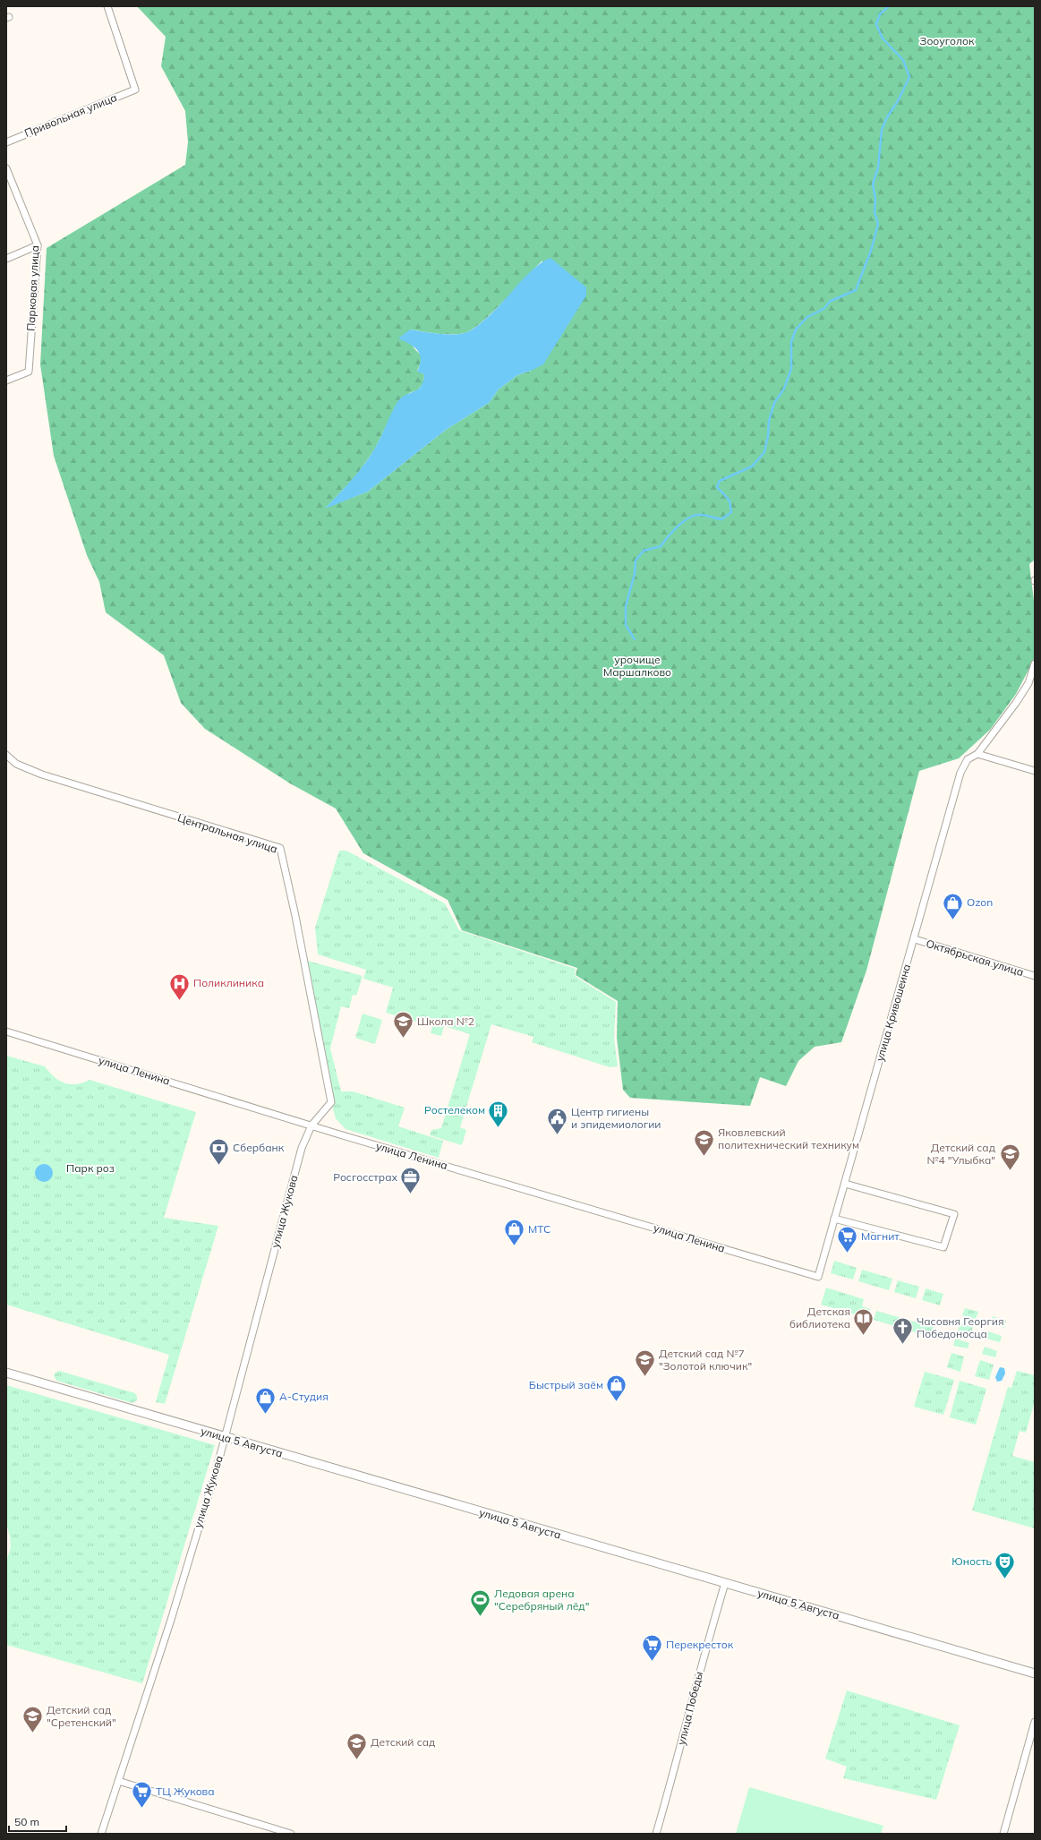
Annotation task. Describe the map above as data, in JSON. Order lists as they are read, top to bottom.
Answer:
{
  "streets": {
    "street": [
      "Привольная улица",
      "Парковая улица",
      "Центральная улица",
      "Октябрьская улица",
      "улица Кривошеина",
      "улица Ленина",
      "улица Жукова",
      "улица 5 Августа",
      "улица Победы"
    ]
  },
  "crossings": [
    ["Центральная улица", "улица Ленина"],
    ["Центральная улица", "улица Жукова"],
    ["Октябрьская улица", "улица Кривошеина"],
    ["улица Кривошеина", "улица Ленина"],
    ["улица Ленина", "улица Жукова"],
    ["улица Жукова", "улица 5 Августа"],
    ["улица 5 Августа", "улица Победы"]
  ],
  "parks": ["Зооуголок", "урочище Маршалково", "Парк роз"],
  "places": {
    "shop": [
      "Ozon",
      "МТС",
      "Быстрый заём",
      "А-Студия"
    ],
    "hospital": ["Поликлиника"],
    "school or university": [
      "Школа №2",
      "Яковлевский политехнический техникум",
      "Детский сад №4 \"Улыбка\"",
      "Детский сад №7 \"Золотой ключик\"",
      "Детский сад \"Сретенский\"",
      "Детский сад"
    ],
    "building": ["Ростелеком"],
    "public building": ["Центр гигиены и эпидемиологии"],
    "bank": ["Сбербанк"],
    "office": ["Росгосстрах"],
    "supermarket": ["Магнит", "Перекресток", "ТЦ Жукова"],
    "library": ["Детская библиотека"],
    "church": ["Часовня Георгия Победоносца"],
    "theatre": ["Юность"],
    "sports": ["Ледовая арена \"Серебряный лёд\""]
  },
  "scale_bar": "50 m"
}
